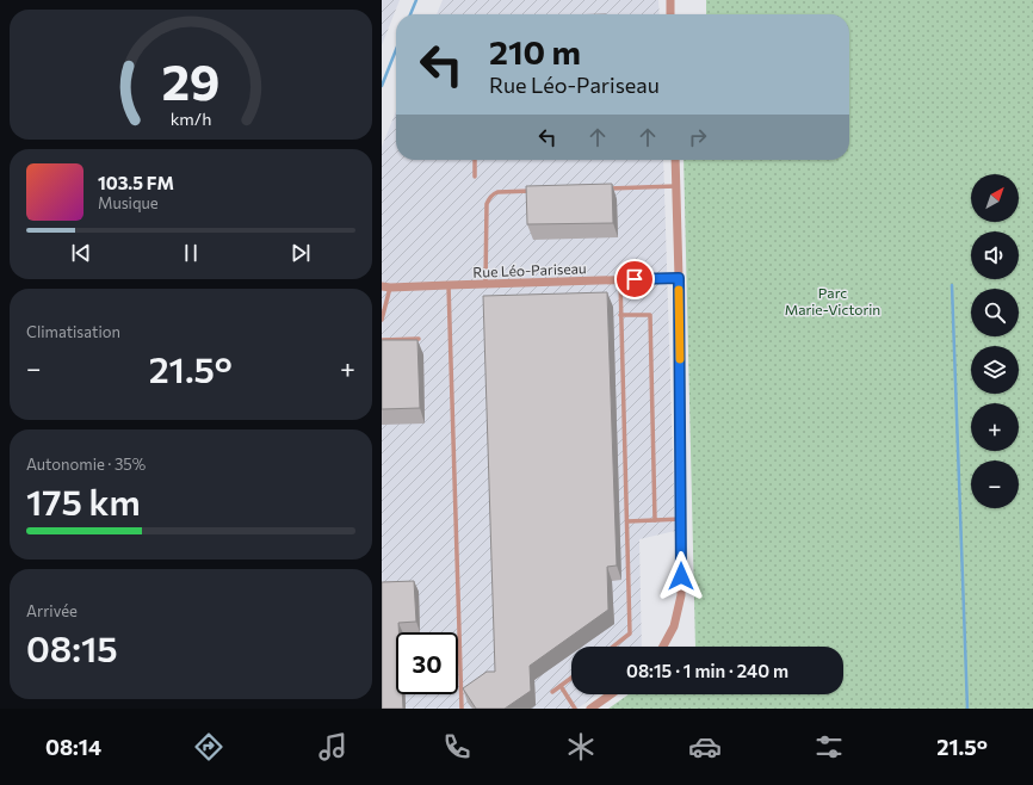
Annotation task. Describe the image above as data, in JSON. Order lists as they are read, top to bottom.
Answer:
{
  "streets": {
    "street": ["Rue Léo-Pariseau"]
  },
  "parks": ["Parc Marie-Victorin"],
  "north": "top right",
  "page": {
    "turn": ["210 m", "Rue Léo-Pariseau"],
    "song": ["103.5 FM", "Musique"],
    "map_buttons": ["+", "−"],
    "tile": [
      "Climatisation",
      ["Autonomie · 35%", "175 km"],
      ["Arrivée", "08:15"]
    ],
    "heat": ["−", "21.5°", "+"],
    "limit": "30",
    "trip": "08:15 · 1 min · 240 m",
    "tabs": ["08:14", "21.5°"],
    "gauge": ["29", "km/h"]
  }
}
